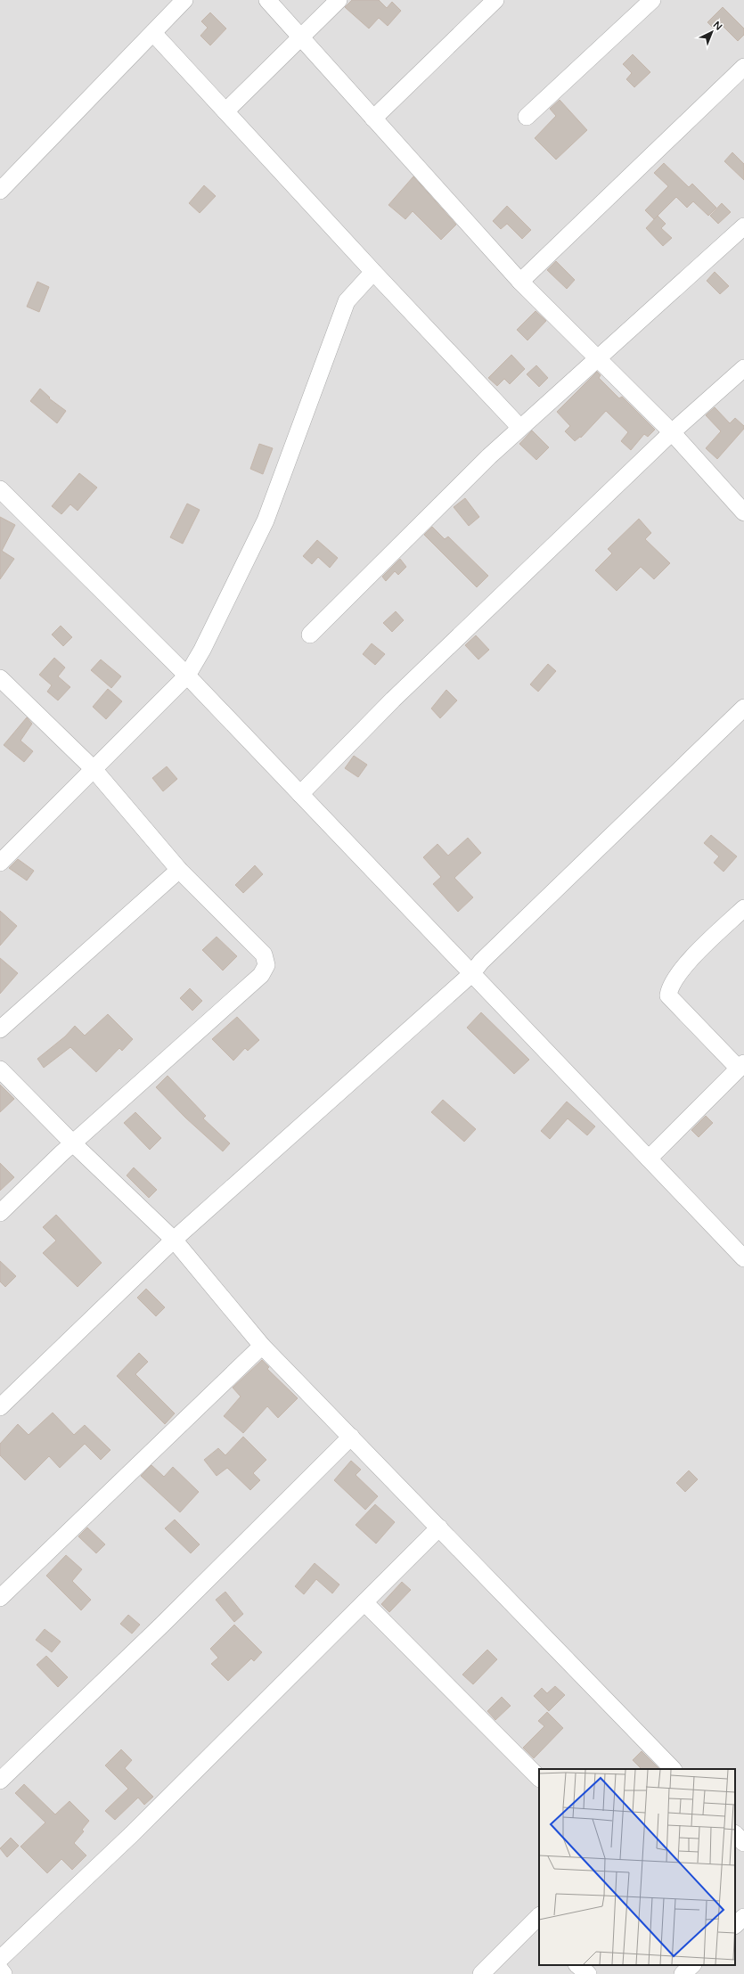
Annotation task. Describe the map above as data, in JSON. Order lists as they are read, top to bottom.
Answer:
{
  "north": "top right"
}
